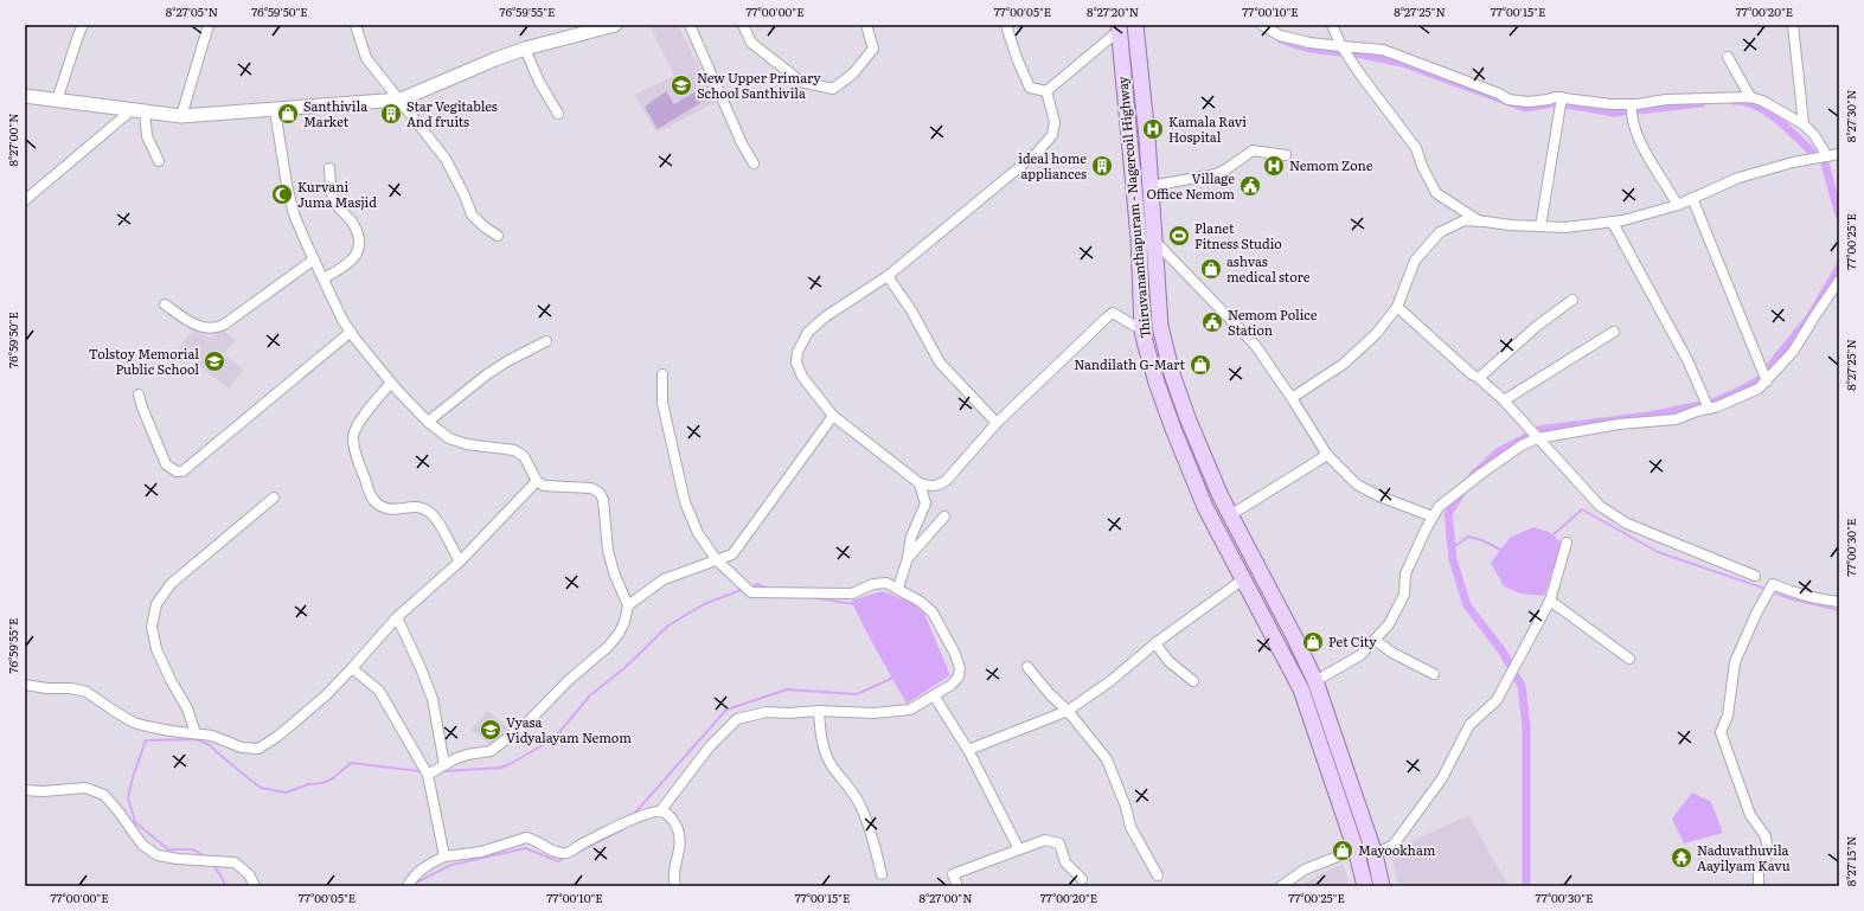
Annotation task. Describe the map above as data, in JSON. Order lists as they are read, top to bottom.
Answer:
{
  "streets": {
    "main road": ["Thiruvananthapuram - Nagercoil Highway"]
  },
  "places": {
    "school or university": ["New Upper Primary School Santhivila", "Tolstoy Memorial Public School", "Vyasa Vidyalayam Nemom"],
    "shop": [
      "Santhivila Market",
      "ashvas medical store",
      "Nandilath G-Mart",
      "Pet City",
      "Mayookham"
    ],
    "building": ["Star Vegitables And fruits", "ideal home appliances"],
    "hospital": ["Kamala Ravi Hospital", "Nemom Zone"],
    "public building": ["Village Office Nemom", "Nemom Police Station"],
    "mosque": ["Kurvani Juma Masjid"],
    "sports": ["Planet Fitness Studio"],
    "temple": ["Naduvathuvila Aayilyam Kavu"]
  },
  "coordinates": [
    "8°27'05\"N",
    "76°59'50\"E",
    "76°59'55\"E",
    "77°00'00\"E",
    "77°00'05\"E",
    "8°27'20\"N",
    "77°00'10\"E",
    "8°27'25\"N",
    "77°00'15\"E",
    "77°00'20\"E",
    "8°27'30\"N",
    "8°27'00\"N",
    "77°00'25\"E",
    "77°00'30\"E",
    "8°27'15\"N"
  ]
}
